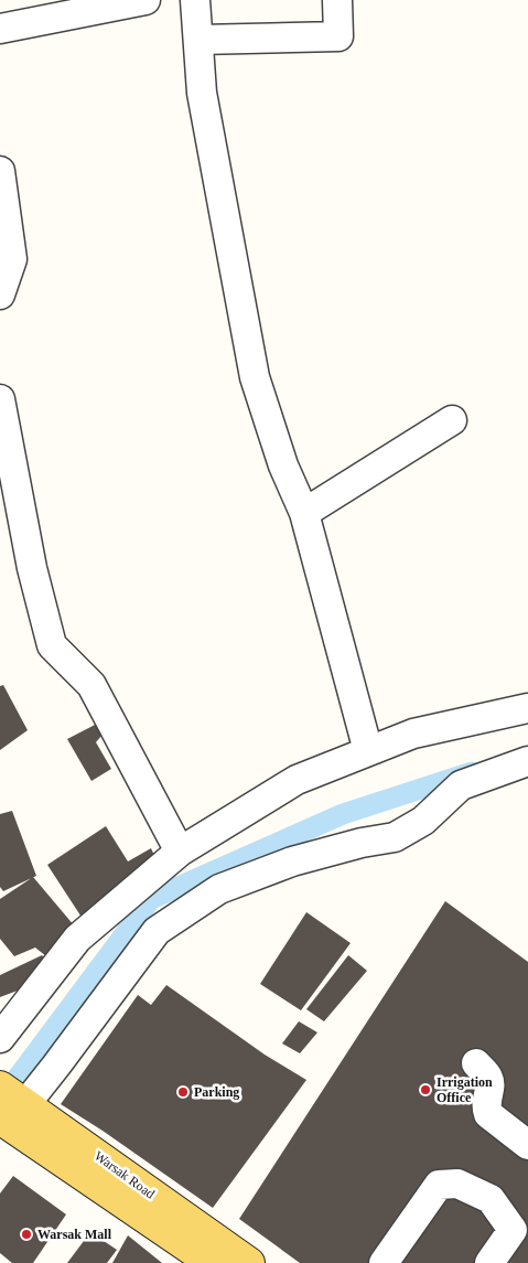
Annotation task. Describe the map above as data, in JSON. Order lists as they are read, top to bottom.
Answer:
{
  "streets": {
    "main road": ["Warsak Road"]
  },
  "places": ["Irrigation Office", "Parking", "Warsak Mall"]
}
